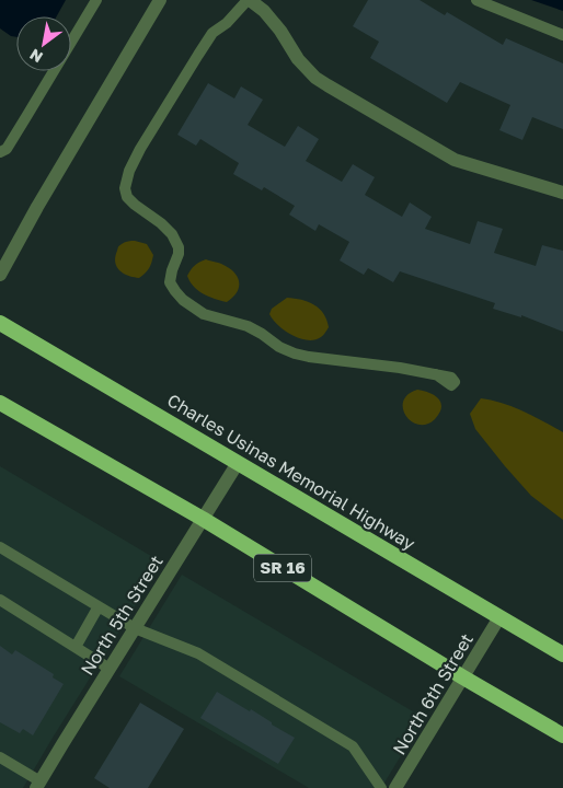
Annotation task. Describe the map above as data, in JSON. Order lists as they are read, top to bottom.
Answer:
{
  "streets": {
    "highway": ["Charles Usinas Memorial Highway", "SR 16"],
    "street": ["North 5th Street", "North 6th Street"]
  },
  "crossings": [
    ["Charles Usinas Memorial Highway", "North 5th Street"],
    ["Charles Usinas Memorial Highway", "North 6th Street"],
    ["SR 16", "North 5th Street"],
    ["SR 16", "North 6th Street"]
  ],
  "north": "bottom left"
}
